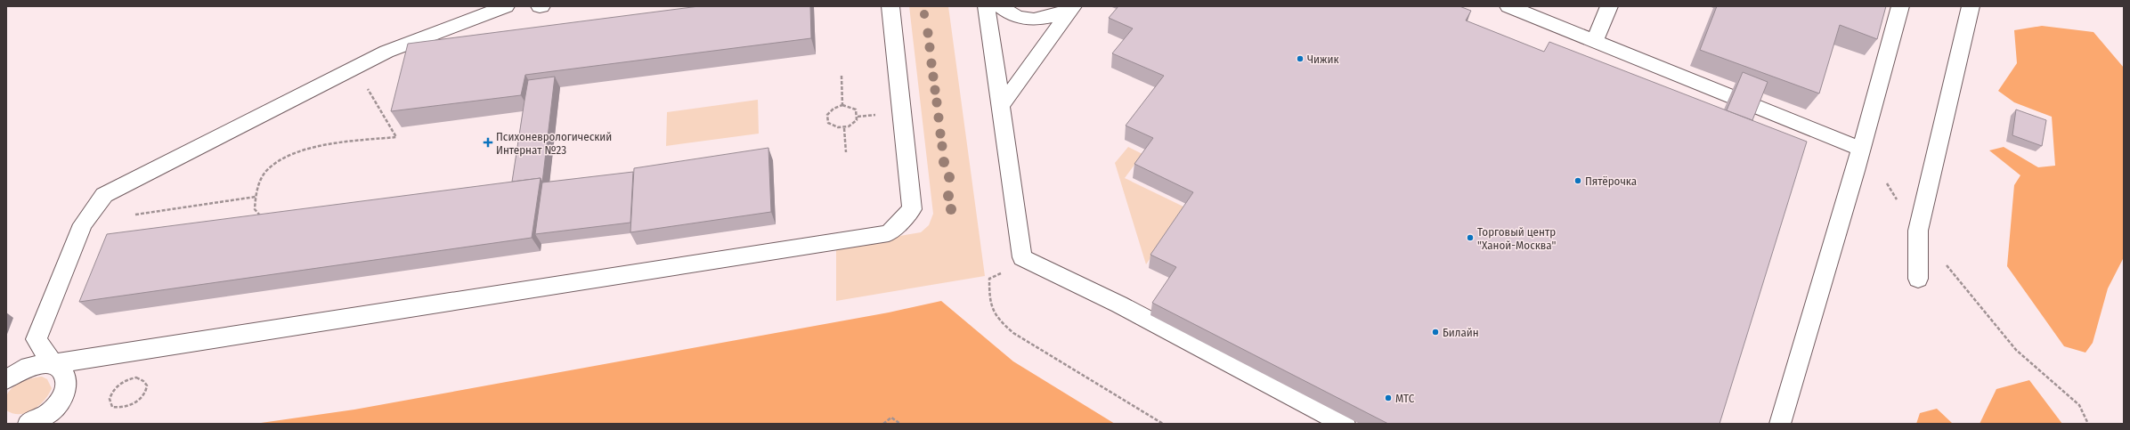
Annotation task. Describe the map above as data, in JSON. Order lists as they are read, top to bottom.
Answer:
{
  "places": {
    "other": [
      "Чижик",
      "Пятёрочка",
      "Торговый центр \"Ханой-Москва\"",
      "Билайн",
      "МТС"
    ],
    "health": ["Психоневрологический Интернат №23"]
  }
}
